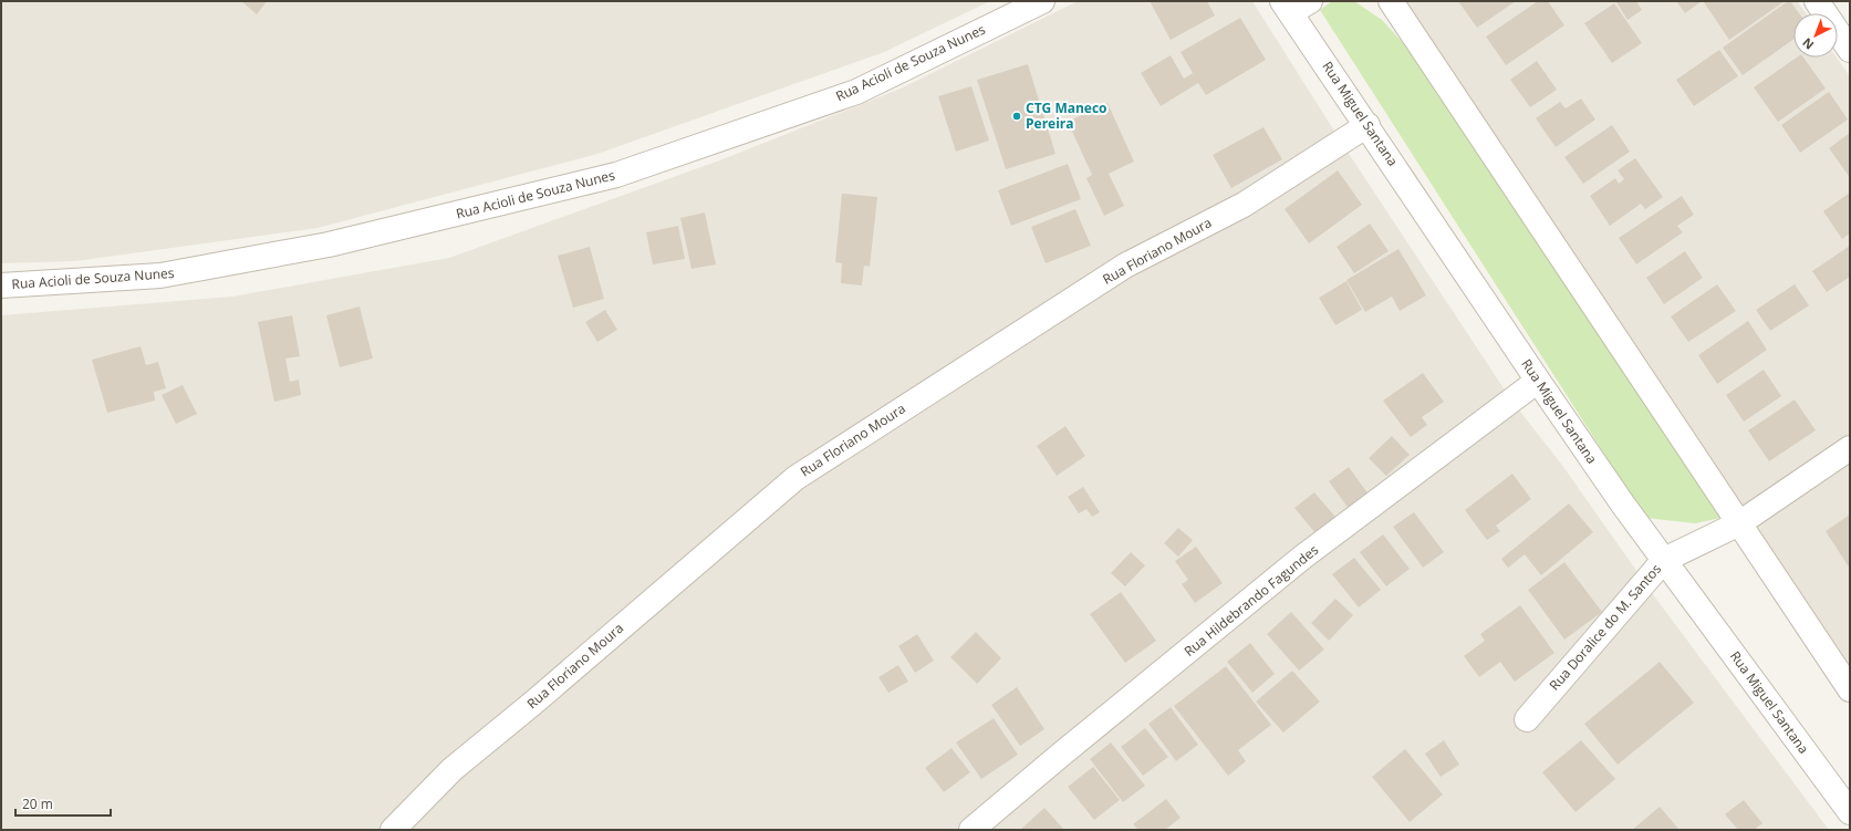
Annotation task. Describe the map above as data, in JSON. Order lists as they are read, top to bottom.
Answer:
{
  "streets": {
    "street": [
      "Rua Acioli de Souza Nunes",
      "Rua Miguel Santana",
      "Rua Floriano Moura",
      "Rua Hildebrando Fagundes",
      "Rua Doralice do M. Santos"
    ]
  },
  "crossings": [
    ["Rua Miguel Santana", "Rua Floriano Moura"],
    ["Rua Miguel Santana", "Rua Hildebrando Fagundes"],
    ["Rua Miguel Santana", "Rua Doralice do M. Santos"]
  ],
  "places": ["CTG Maneco Pereira"],
  "scale_bar": "20 m",
  "north": "bottom left"
}
